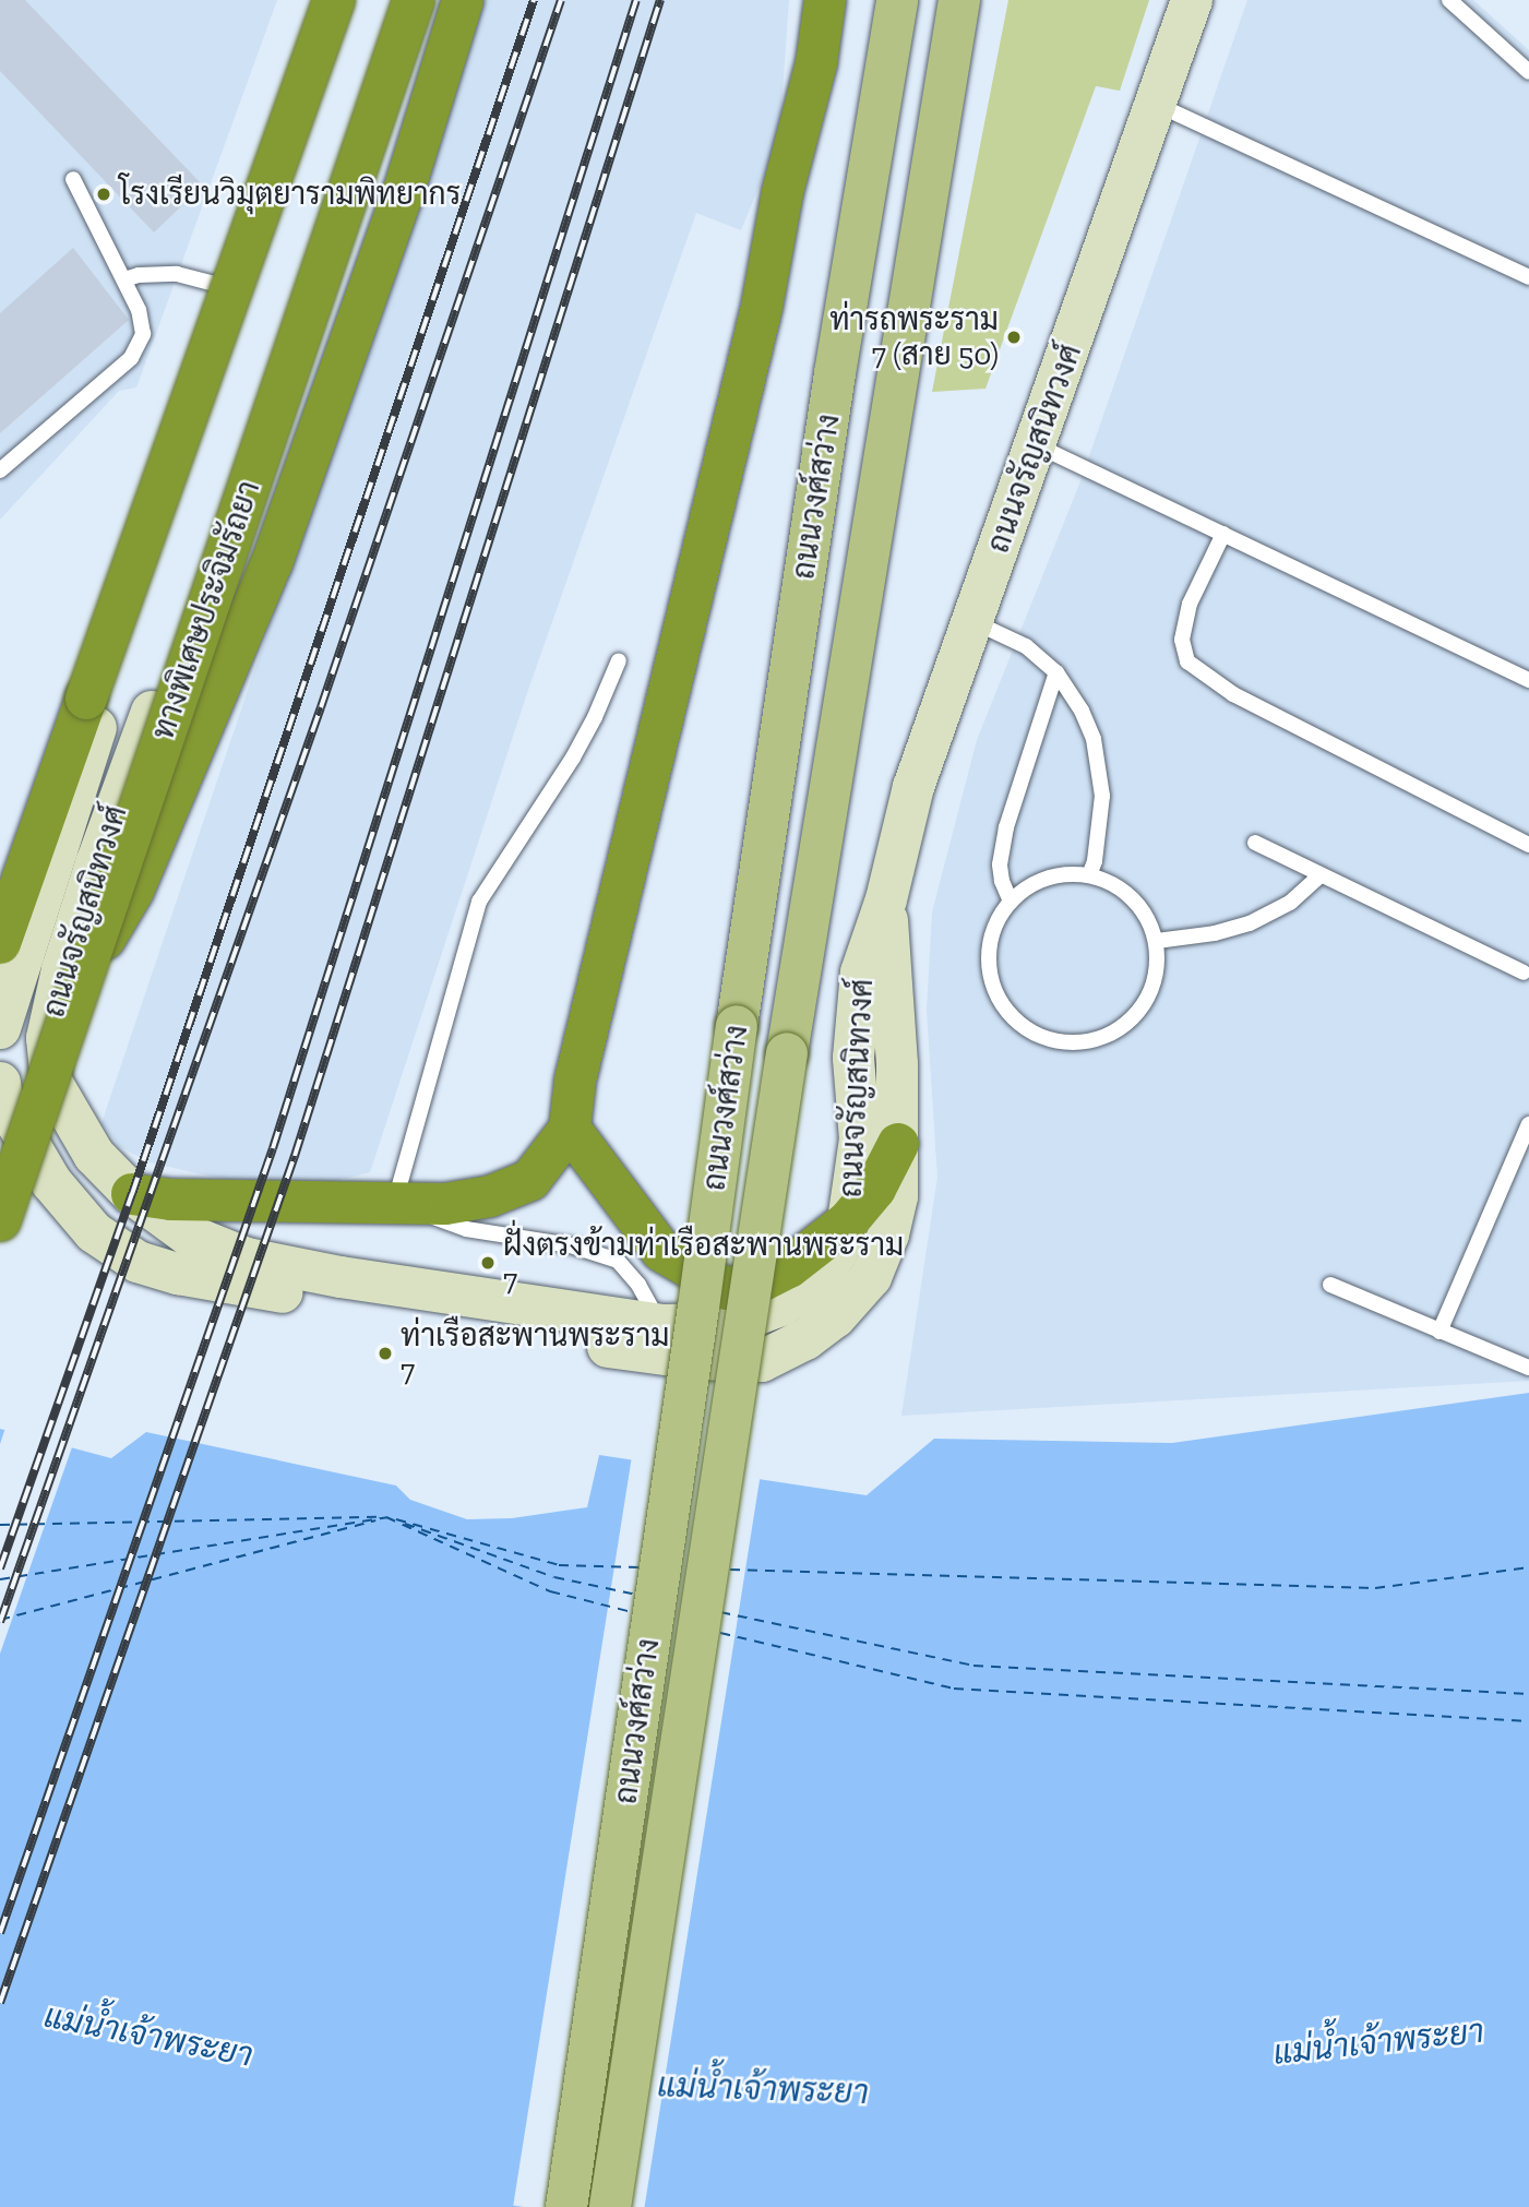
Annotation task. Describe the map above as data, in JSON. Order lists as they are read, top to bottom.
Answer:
{
  "streets": {
    "highway": ["ทางพิเศษประจิมรัถยา"],
    "main road": ["ถนนจรัญสนิทวงศ์", "ถนนวงศ์สว่าง"]
  },
  "water": ["แม่น้ำเจ้าพระยา"],
  "places": [
    "โรงเรียนวิมุตยารามพิทยากร",
    "ท่ารถพระราม 7 (สาย 50)",
    "ฝั่งตรงข้ามท่าเรือสะพานพระราม 7",
    "ท่าเรือสะพานพระราม 7"
  ]
}
